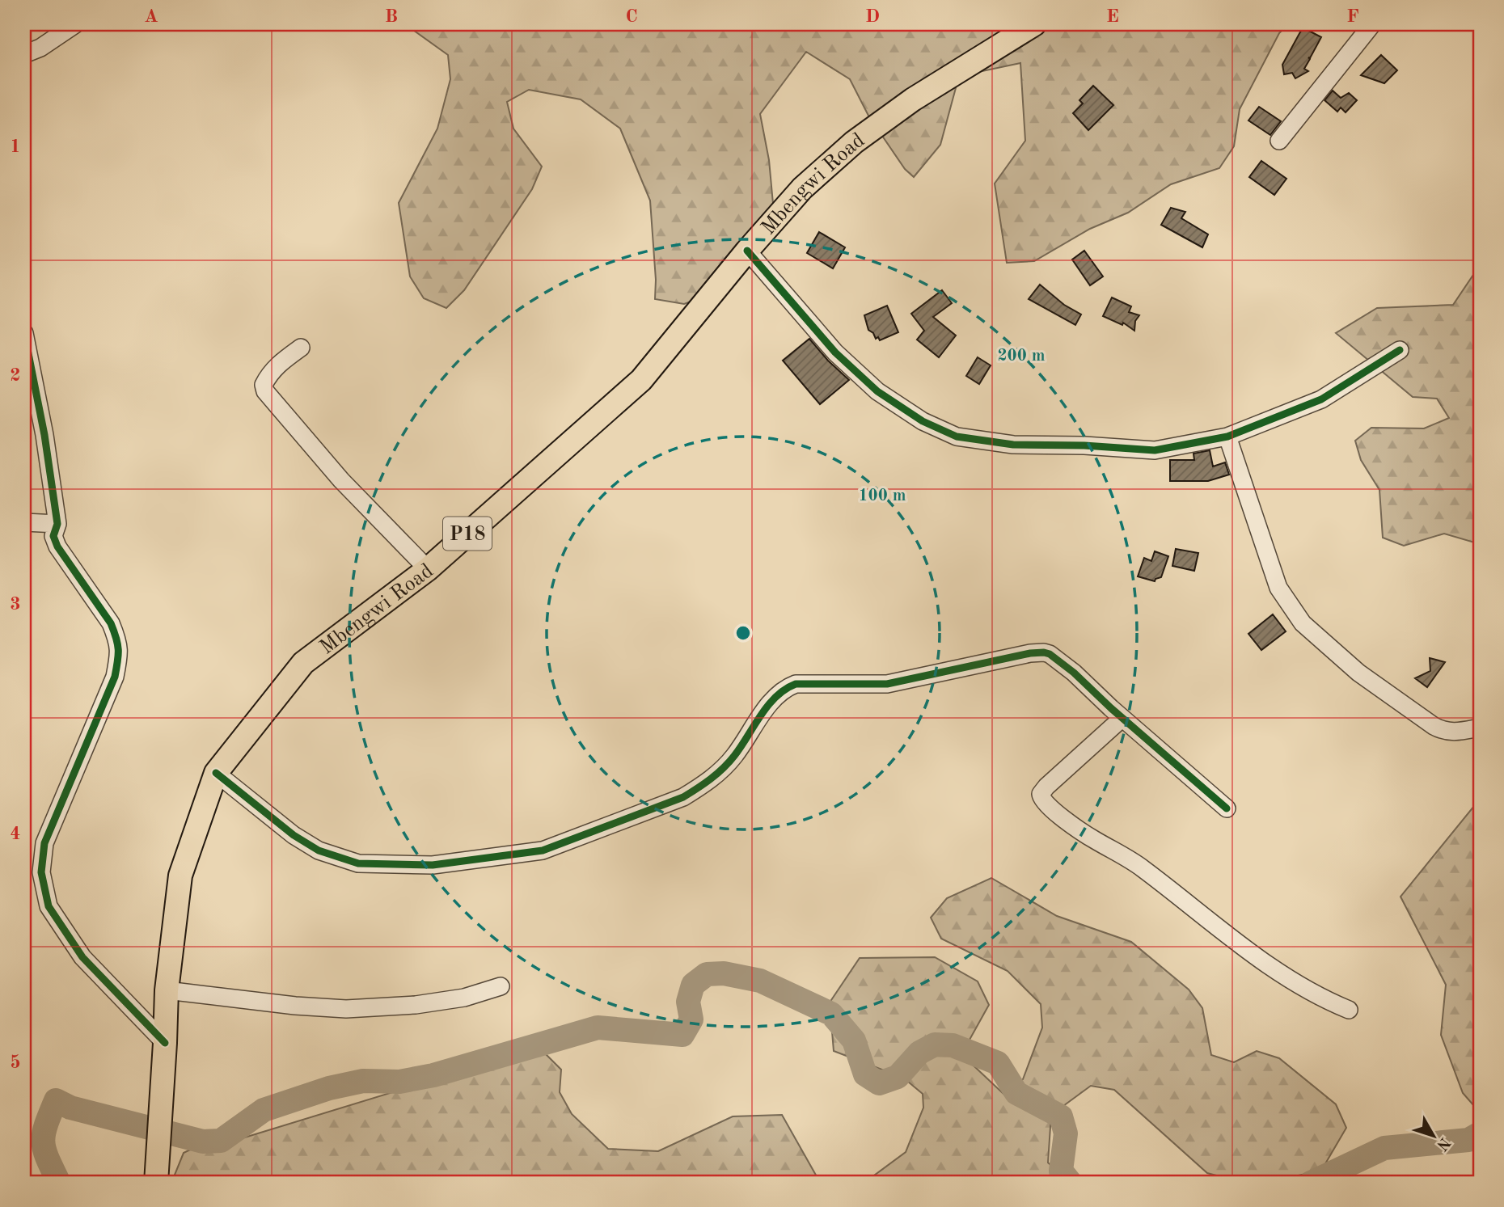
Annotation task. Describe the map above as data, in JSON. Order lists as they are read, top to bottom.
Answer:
{
  "streets": {
    "main road": ["Mbengwi Road", "P18"]
  },
  "north": "bottom right",
  "grid": {
    "columns": [
      "A",
      "B",
      "C",
      "D",
      "E",
      "F"
    ],
    "rows": [
      "1",
      "2",
      "3",
      "4",
      "5"
    ]
  },
  "rings": ["200 m", "100 m"]
}
